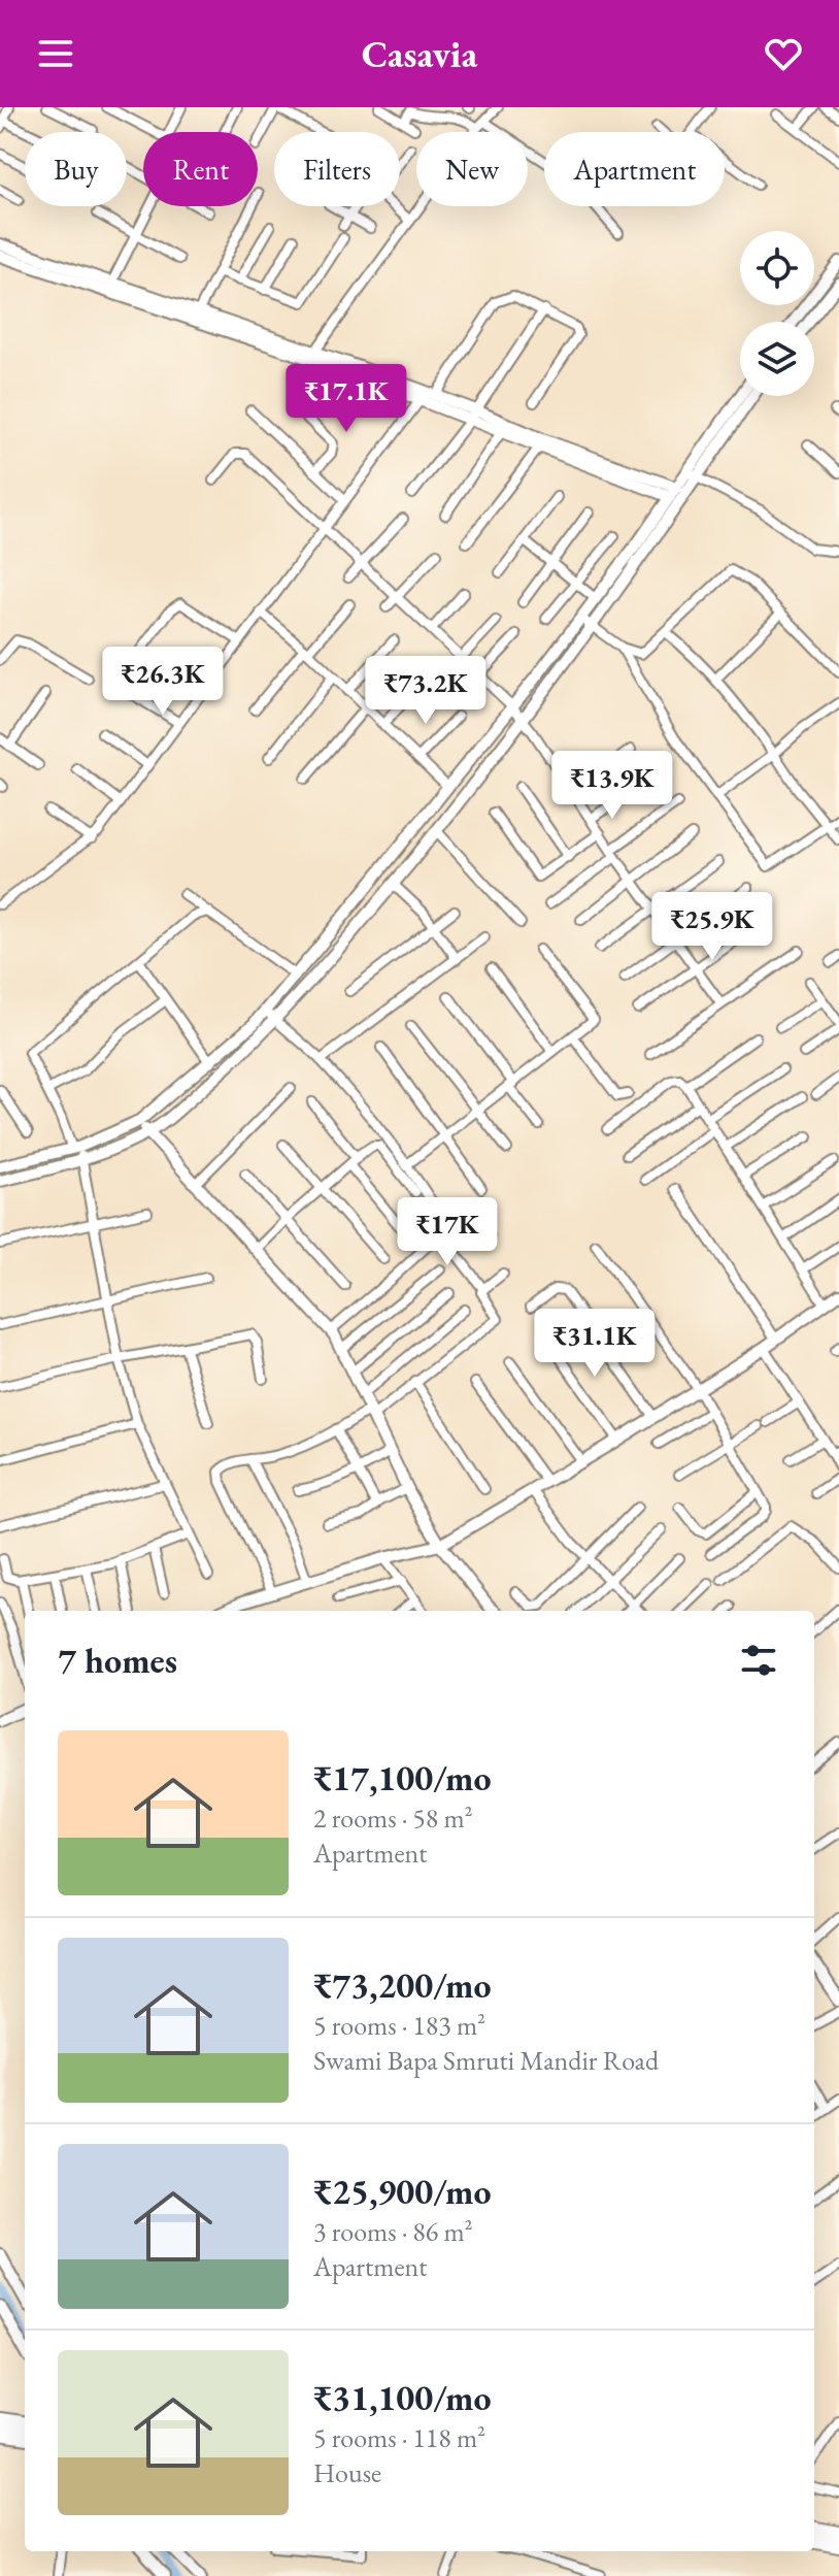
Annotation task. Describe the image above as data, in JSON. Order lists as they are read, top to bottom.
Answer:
{
  "page": {
    "header": "Casavia",
    "chip": [
      "Buy",
      "Rent",
      "Filters",
      "New",
      "Apartment"
    ],
    "price": [
      "₹17.1K",
      "₹26.3K",
      "₹73.2K",
      "₹13.9K",
      "₹25.9K",
      "₹17K",
      "₹31.1K"
    ],
    "heading": "7 homes",
    "list": [
      {
        "name": "₹17,100/mo",
        "note": "2 rooms · 58 m² · Apartment"
      },
      {
        "name": "₹73,200/mo",
        "note": "5 rooms · 183 m² · Swami Bapa Smruti Mandir Road"
      },
      {
        "name": "₹25,900/mo",
        "note": "3 rooms · 86 m² · Apartment"
      },
      {
        "name": "₹31,100/mo",
        "note": "5 rooms · 118 m² · House"
      }
    ]
  }
}
